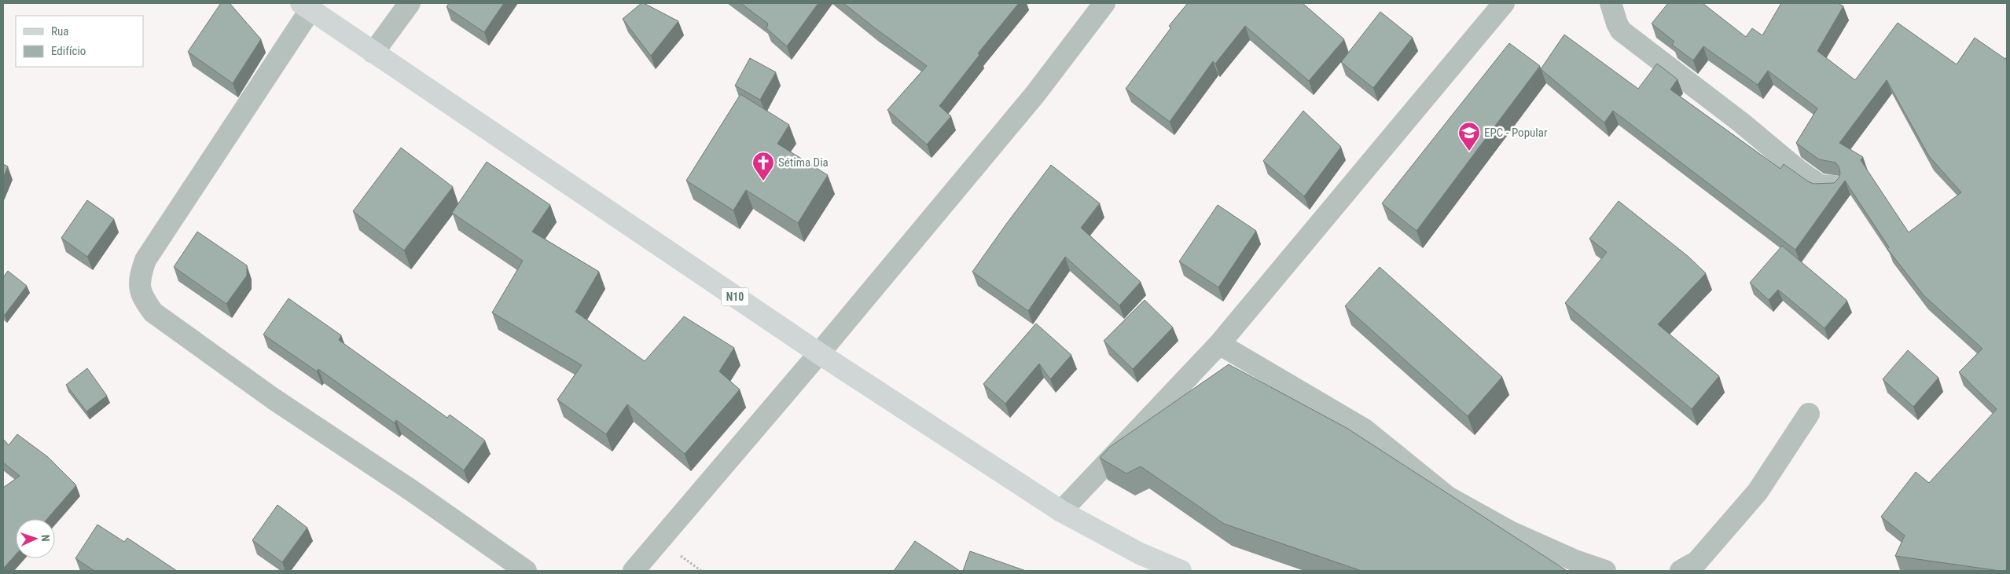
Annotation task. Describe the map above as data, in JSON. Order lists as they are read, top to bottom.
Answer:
{
  "streets": {
    "main road": ["N10"]
  },
  "places": {
    "school or university": ["EPC - Popular"],
    "church": ["Sétima Dia"]
  },
  "legend": ["Rua", "Edifício"],
  "north": "right"
}
